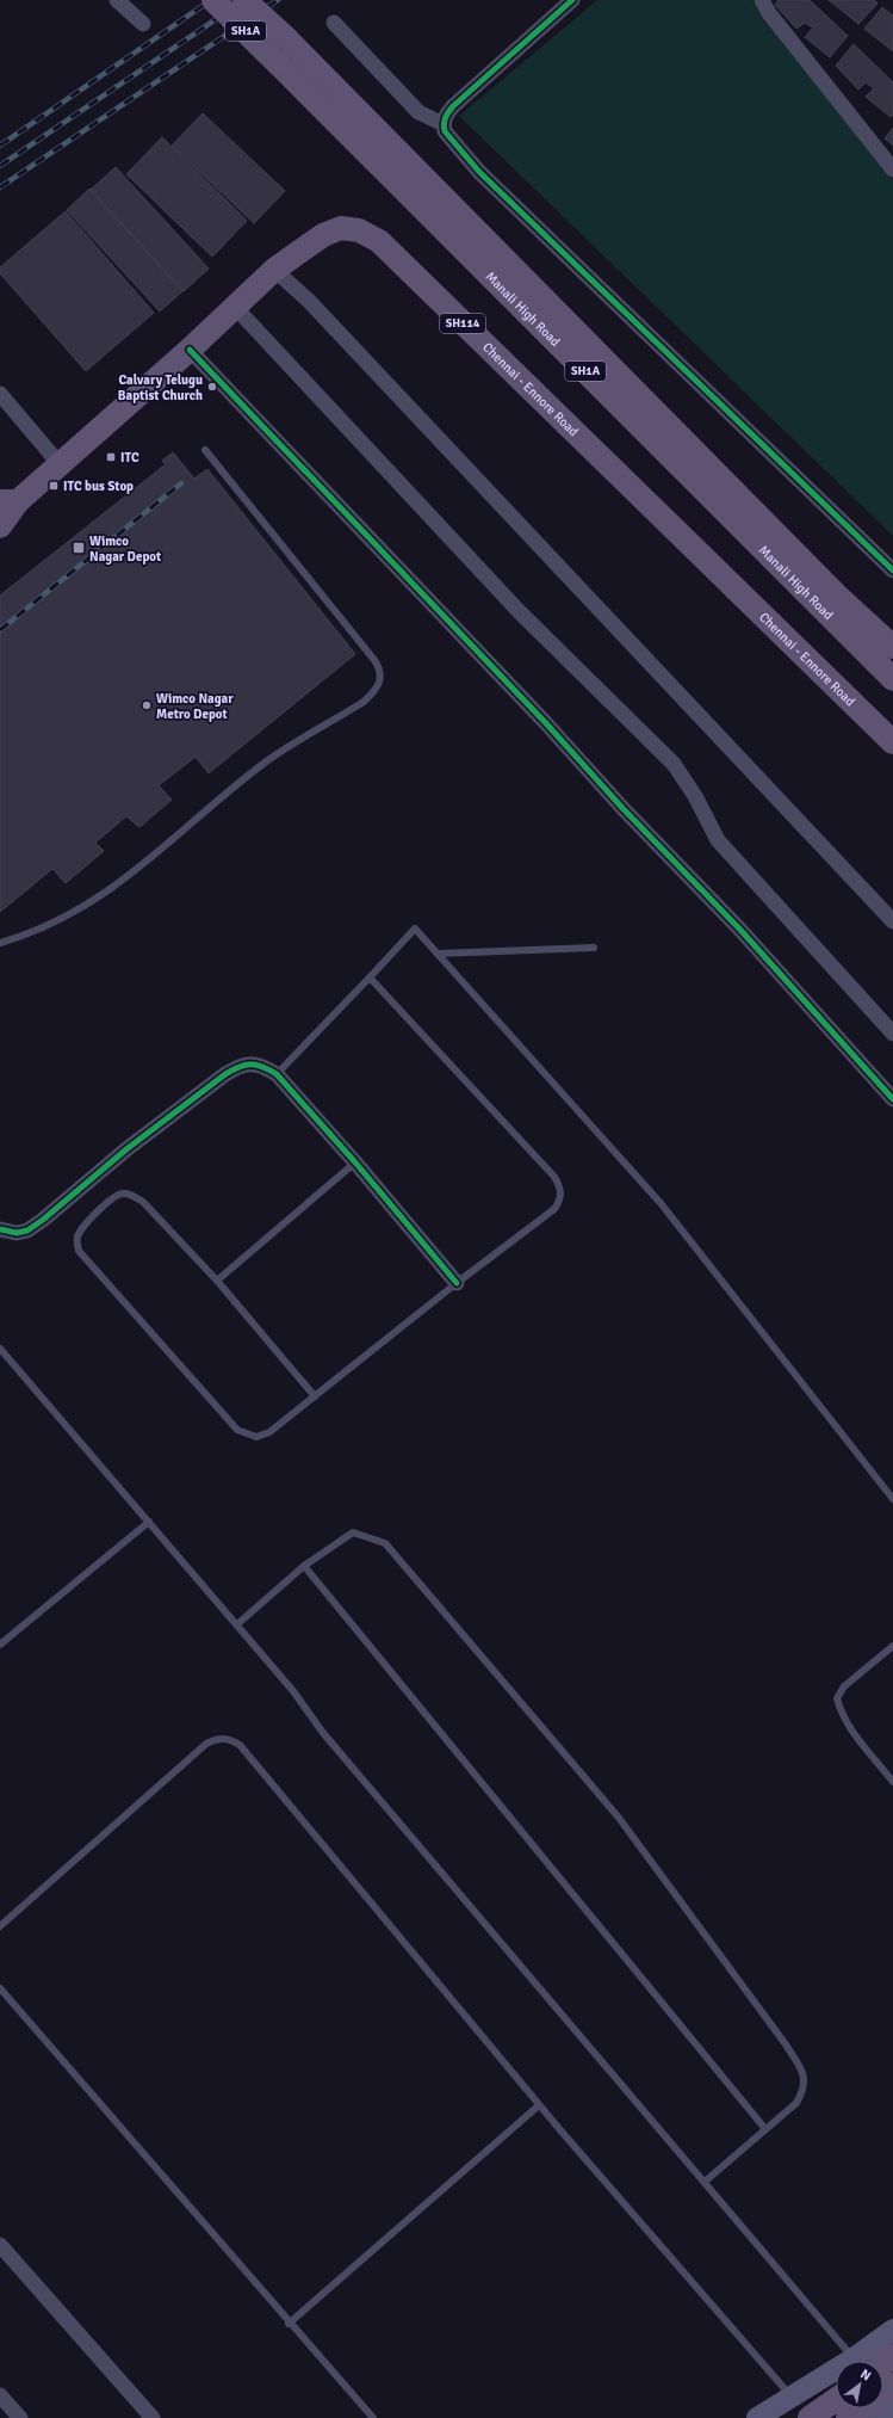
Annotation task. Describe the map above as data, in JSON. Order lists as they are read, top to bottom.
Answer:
{
  "streets": {
    "main road": [
      "SH1A",
      "Manali High Road",
      "SH114",
      "Chennai - Ennore Road"
    ]
  },
  "places": {
    "other": ["Calvary Telugu Baptist Church", "Wimco Nagar Metro Depot"],
    "transit": ["ITC", "ITC bus Stop", "Wimco Nagar Depot"]
  },
  "north": "top right"
}
